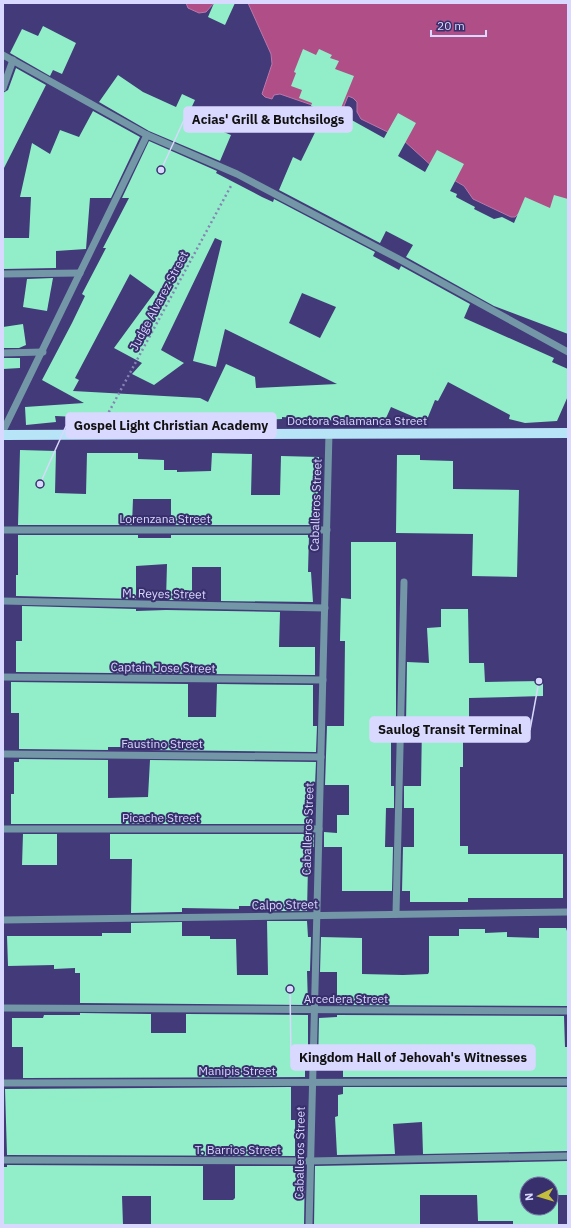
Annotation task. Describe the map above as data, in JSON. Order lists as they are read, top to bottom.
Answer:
{
  "streets": {
    "main road": ["Doctora Salamanca Street"],
    "street": [
      "Caballeros Street",
      "Lorenzana Street",
      "M. Reyes Street",
      "Captain Jose Street",
      "Faustino Street",
      "Picache Street",
      "Calpo Street",
      "Arcedera Street",
      "Manipis Street",
      "T. Barrios Street"
    ],
    "path": ["Judge Alvarez Street"]
  },
  "crossings": [
    ["Judge Alvarez Street", "Doctora Salamanca Street"],
    ["Doctora Salamanca Street", "Caballeros Street"],
    ["Caballeros Street", "Lorenzana Street"],
    ["Caballeros Street", "M. Reyes Street"],
    ["Caballeros Street", "Captain Jose Street"],
    ["Caballeros Street", "Faustino Street"],
    ["Caballeros Street", "Picache Street"],
    ["Caballeros Street", "Calpo Street"],
    ["Caballeros Street", "Arcedera Street"],
    ["Caballeros Street", "Manipis Street"],
    ["Caballeros Street", "T. Barrios Street"]
  ],
  "places": [
    "Acias' Grill & Butchsilogs",
    "Gospel Light Christian Academy",
    "Saulog Transit Terminal",
    "Kingdom Hall of Jehovah's Witnesses"
  ],
  "scale_bar": "20 m",
  "north": "left"
}
